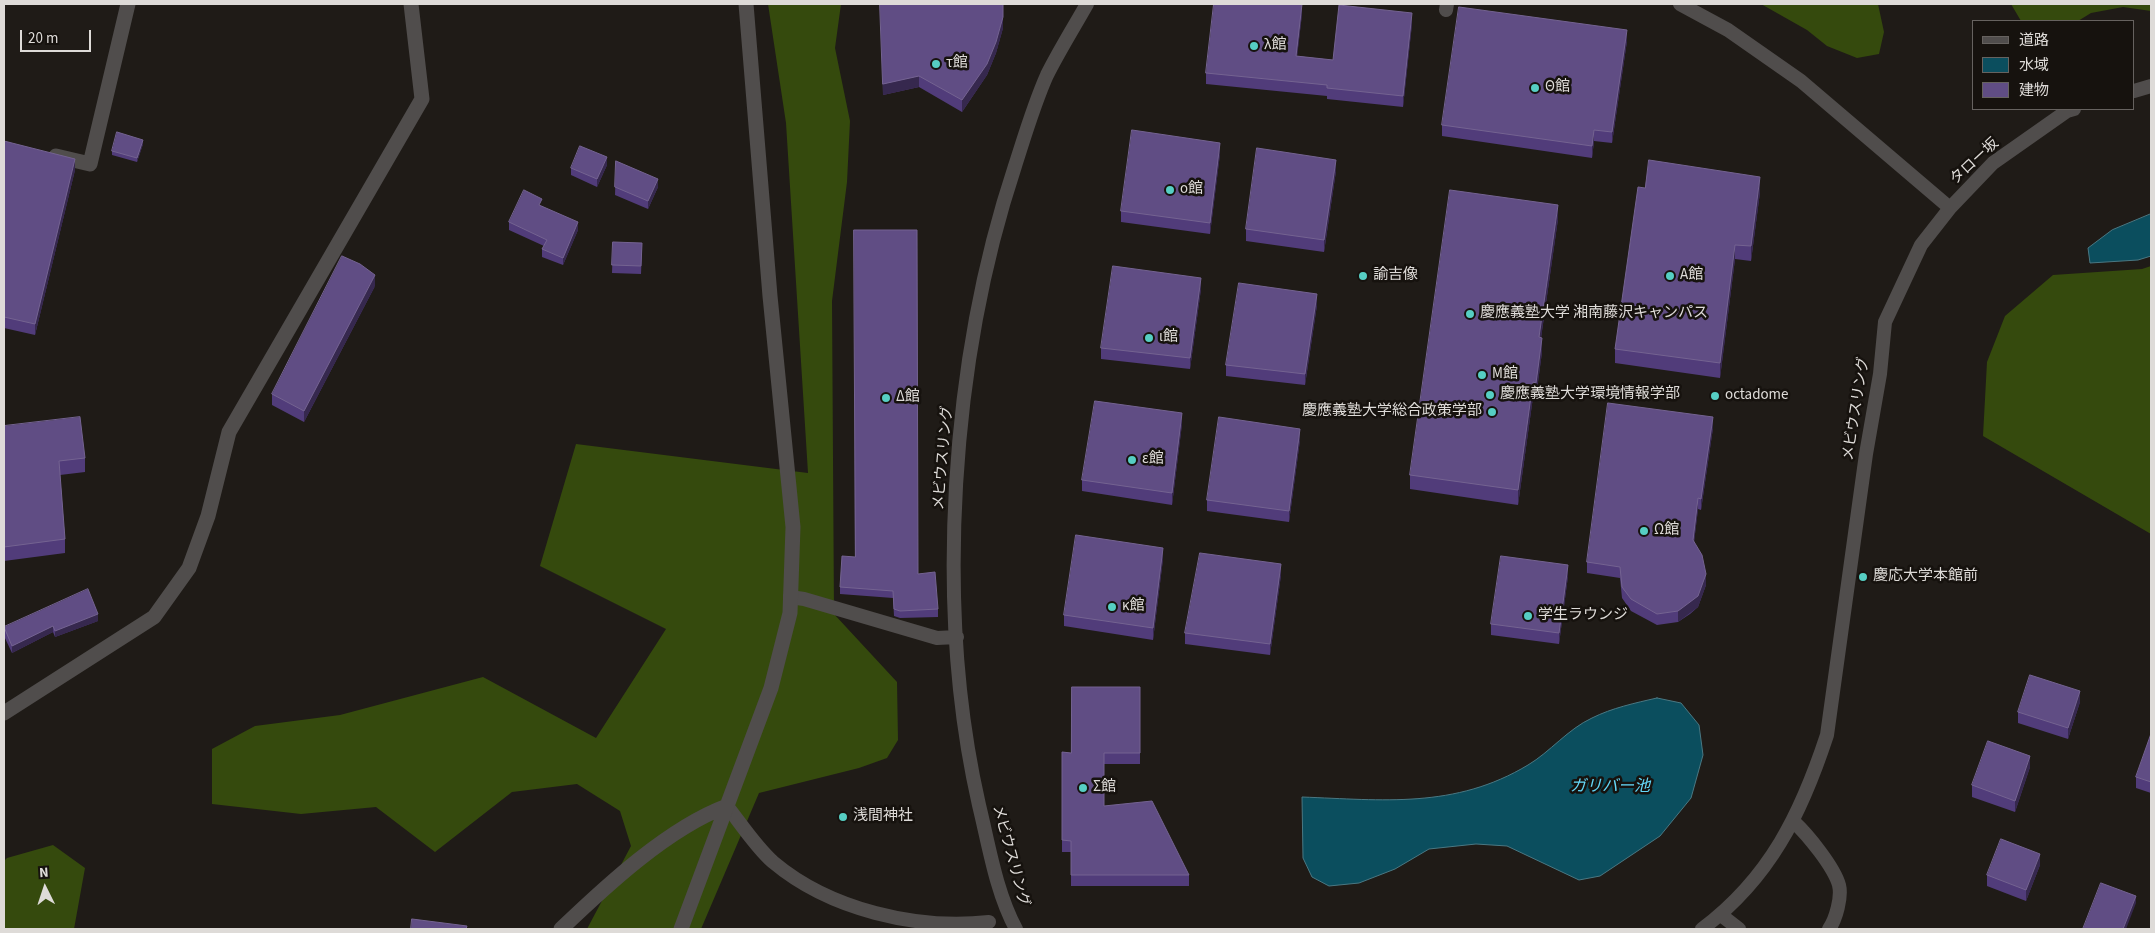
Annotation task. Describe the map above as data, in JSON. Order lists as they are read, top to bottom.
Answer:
{
  "streets": {
    "lane": ["タロー坂", "メビウスリング"]
  },
  "crossings": [
    ["タロー坂", "メビウスリング"]
  ],
  "water": ["ガリバー池"],
  "places": [
    "λ館",
    "τ館",
    "Θ館",
    "ο館",
    "諭吉像",
    "A館",
    "慶應義塾大学 湘南藤沢キャンパス",
    "ι館",
    "Μ館",
    "慶應義塾大学環境情報学部",
    "octadome",
    "Δ館",
    "慶應義塾大学総合政策学部",
    "ε館",
    "Ω館",
    "慶応大学本館前",
    "κ館",
    "学生ラウンジ",
    "Σ館",
    "浅間神社"
  ],
  "legend": ["道路", "水域", "建物"],
  "scale_bar": "20 m",
  "north": "top"
}
